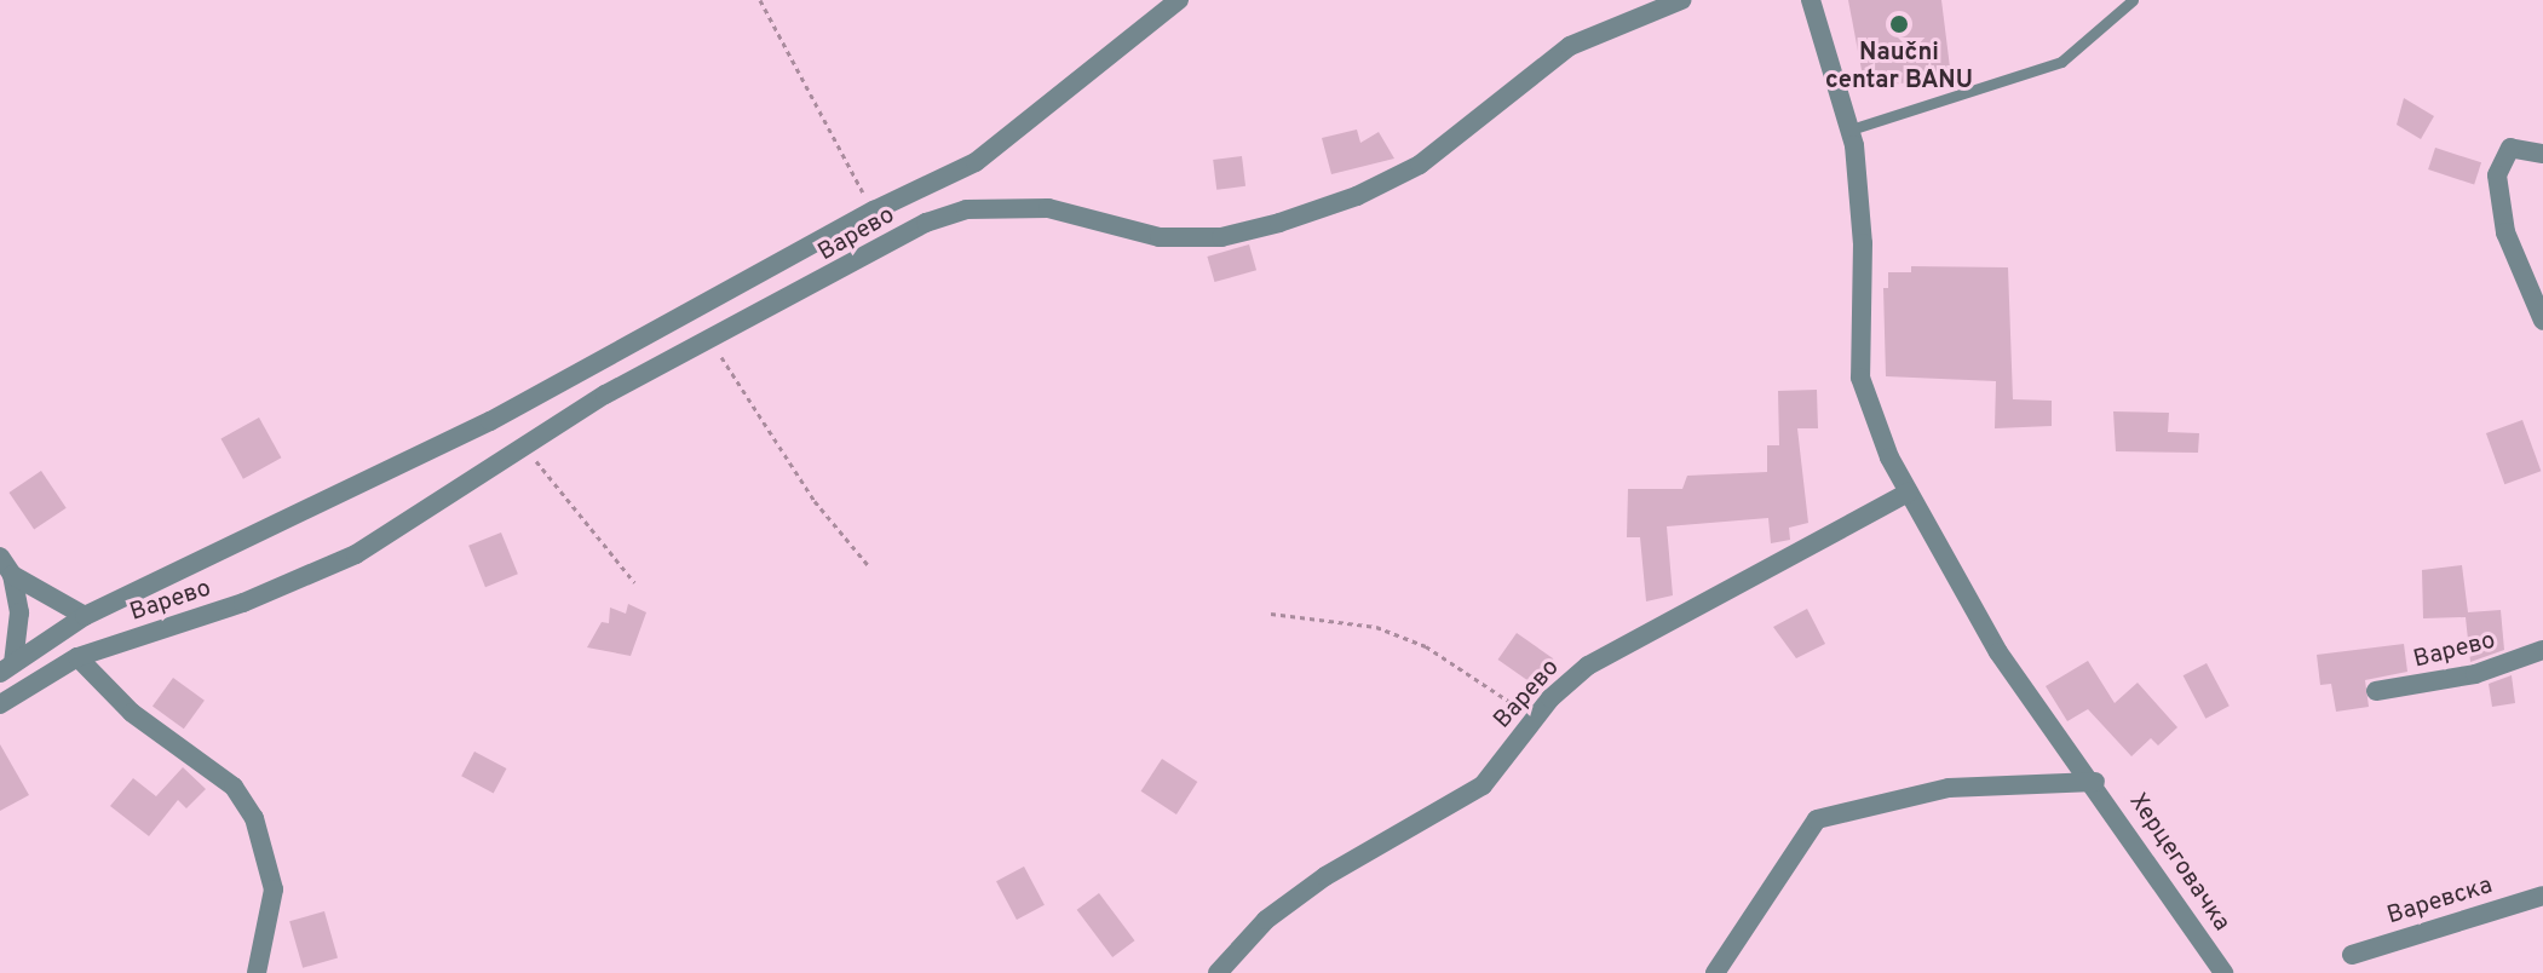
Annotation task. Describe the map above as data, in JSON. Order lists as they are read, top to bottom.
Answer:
{
  "streets": {
    "street": ["Варево", "Херцеговачка", "Варевска"]
  },
  "places": ["Naučni centar BANU"]
}
